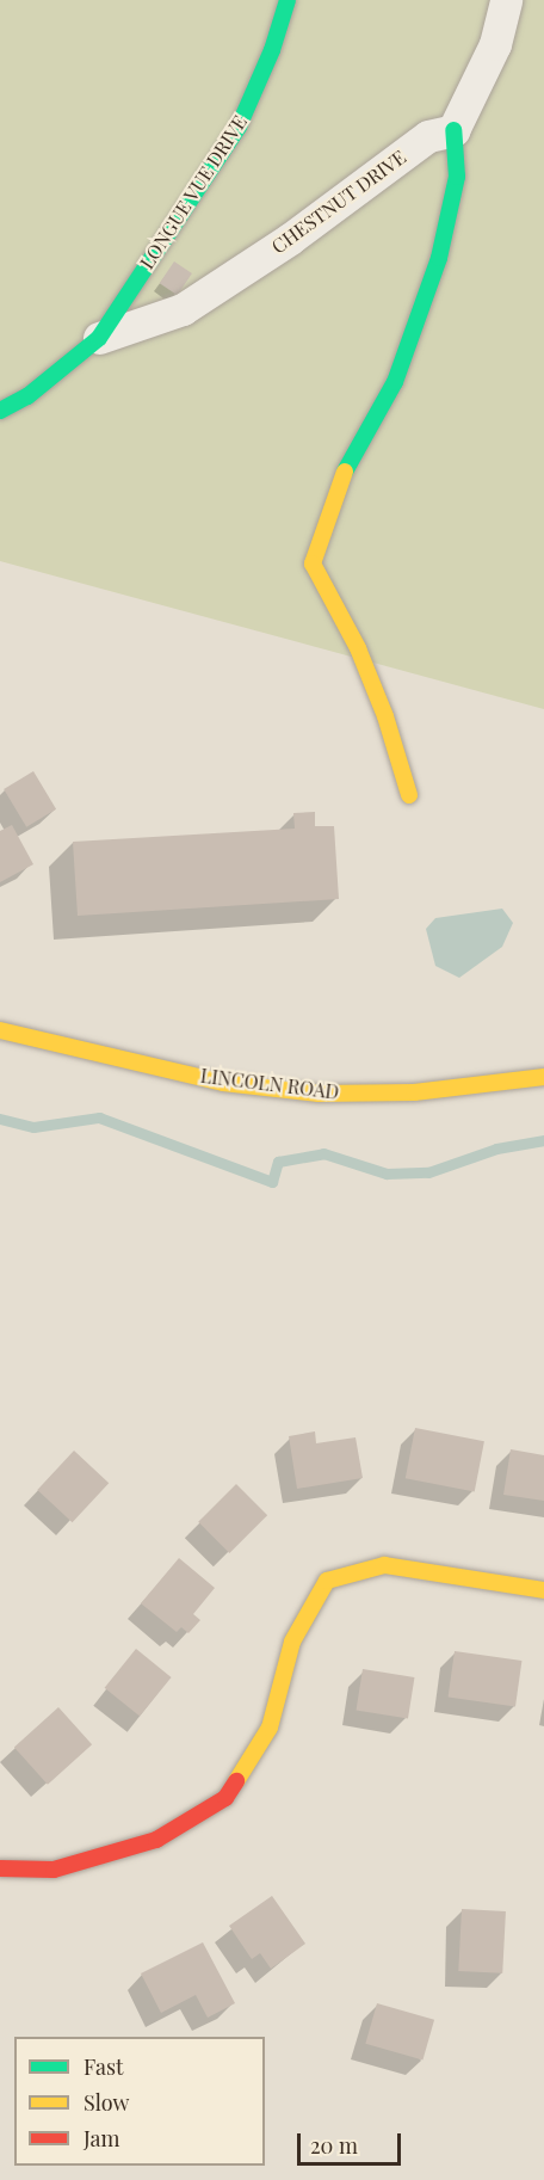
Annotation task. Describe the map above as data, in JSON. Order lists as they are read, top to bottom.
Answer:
{
  "streets": {
    "street": ["LONGUE VUE DRIVE", "CHESTNUT DRIVE", "LINCOLN ROAD"]
  },
  "crossings": [
    ["LONGUE VUE DRIVE", "CHESTNUT DRIVE"]
  ],
  "legend": ["Fast", "Slow", "Jam"],
  "scale_bar": "20 m"
}
